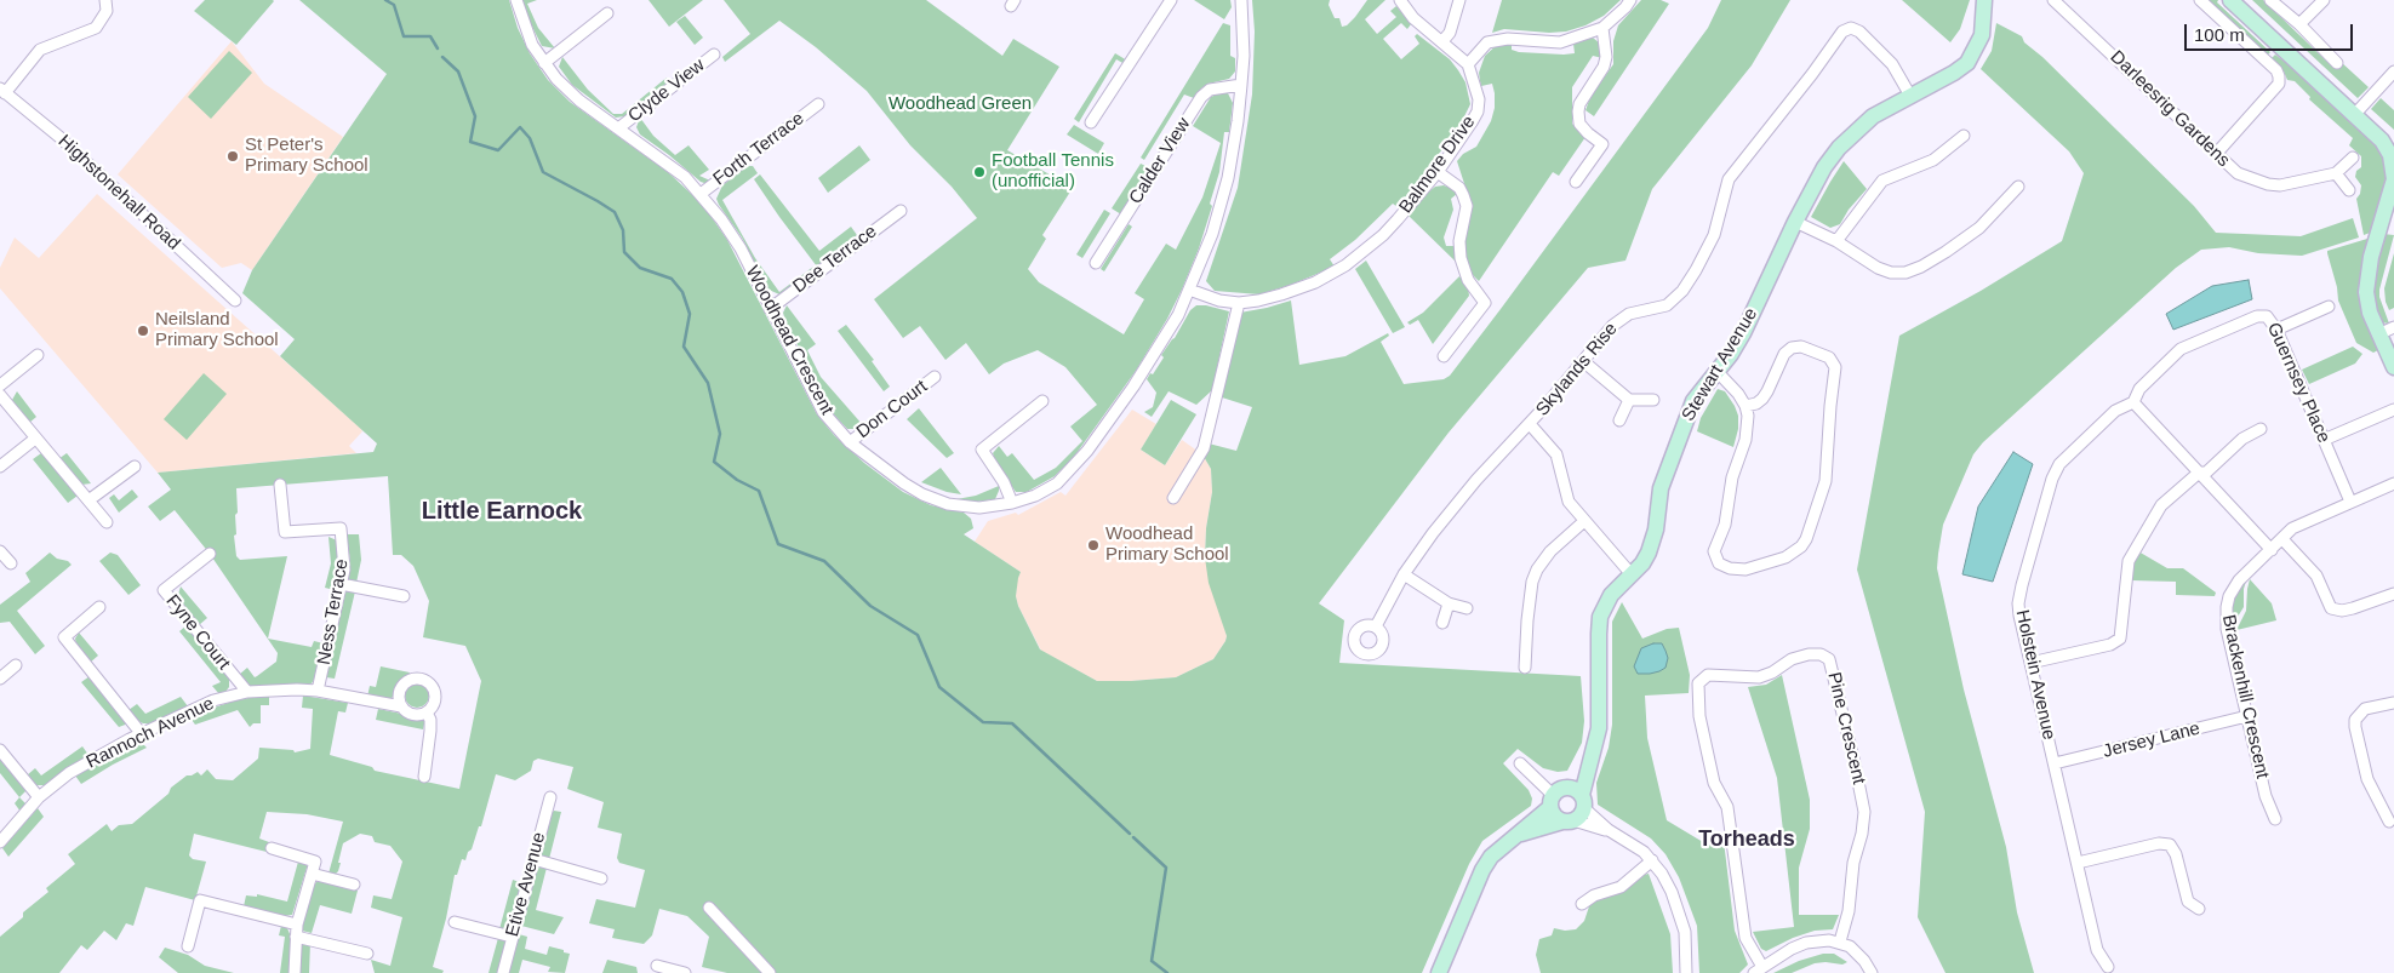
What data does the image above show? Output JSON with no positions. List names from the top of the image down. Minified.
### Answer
{"streets":{"street":["Clyde View","Darleesrig Gardens","Forth Terrace","Calder View","Balmore Drive","Highstonehall Road","Dee Terrace","Woodhead Crescent","Stewart Avenue","Skylands Rise","Guernsey Place","Don Court","Ness Terrace","Fyne Court","Holstein Avenue","Brackenhill Crescent","Pine Crescent","Rannoch Avenue","Jersey Lane","Etive Avenue"]},"crossings":[["Clyde View","Woodhead Crescent"],["Forth Terrace","Woodhead Crescent"],["Calder View","Woodhead Crescent"],["Balmore Drive","Woodhead Crescent"],["Dee Terrace","Woodhead Crescent"],["Woodhead Crescent","Don Court"],["Stewart Avenue","Skylands Rise"],["Guernsey Place","Holstein Avenue"],["Guernsey Place","Brackenhill Crescent"],["Ness Terrace","Rannoch Avenue"],["Fyne Court","Rannoch Avenue"],["Holstein Avenue","Jersey Lane"],["Brackenhill Crescent","Jersey Lane"]],"districts":["Little Earnock","Torheads"],"parks":["Woodhead Green"],"places":["St Peter's Primary School","Football Tennis (unofficial)","Neilsland Primary School","Woodhead Primary School"],"scale_bar":"100 m"}
